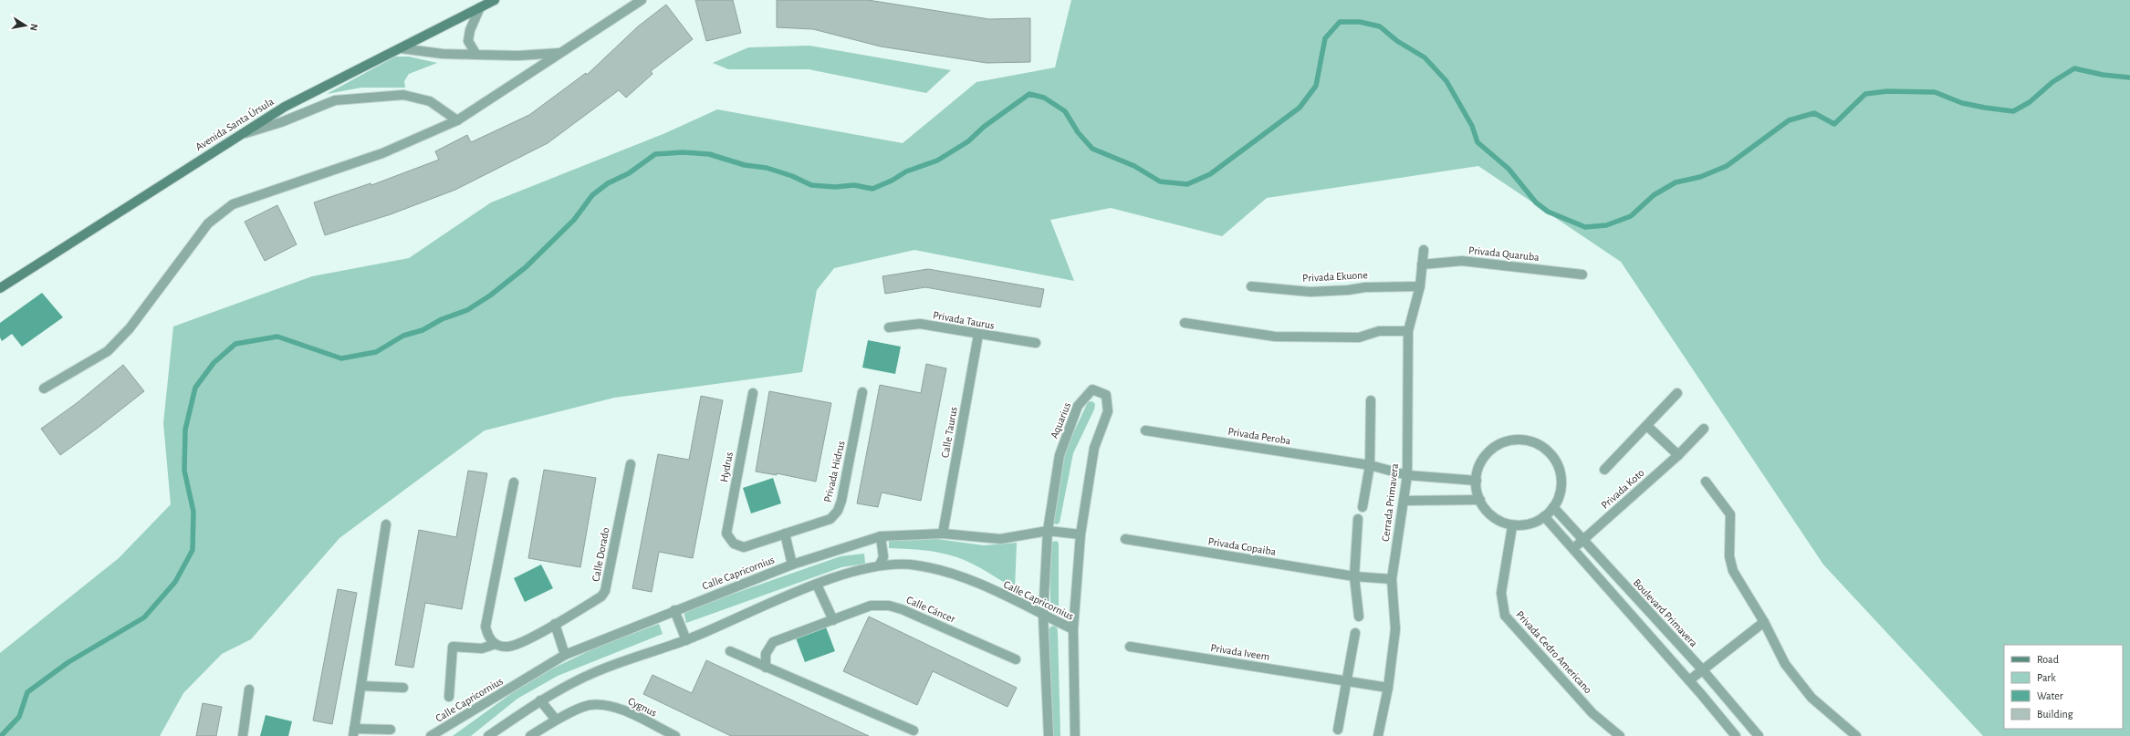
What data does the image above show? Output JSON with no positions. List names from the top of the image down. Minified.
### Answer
{"streets":{"street":["Avenida Santa Úrsula","Privada Quaruba","Privada Ekuone","Privada Taurus","Aquarius","Calle Taurus","Privada Peroba","Hydrus","Privada Hidrus","Privada Koto","Cerrada Primavera","Privada Copaiba","Calle Dorado","Calle Capricornius","Calle Cáncer","Boulevard Primavera","Privada Iveem","Privada Cedro Americano","Cygnus"]},"crossings":[["Privada Quaruba","Cerrada Primavera"],["Privada Ekuone","Cerrada Primavera"],["Privada Taurus","Calle Taurus"],["Aquarius","Calle Capricornius"],["Calle Taurus","Calle Capricornius"],["Privada Peroba","Cerrada Primavera"],["Hydrus","Privada Hidrus"],["Privada Koto","Boulevard Primavera"],["Cerrada Primavera","Privada Copaiba"],["Cerrada Primavera","Privada Iveem"],["Boulevard Primavera","Privada Cedro Americano"]],"legend":["Road","Park","Water","Building"],"north":"right"}
